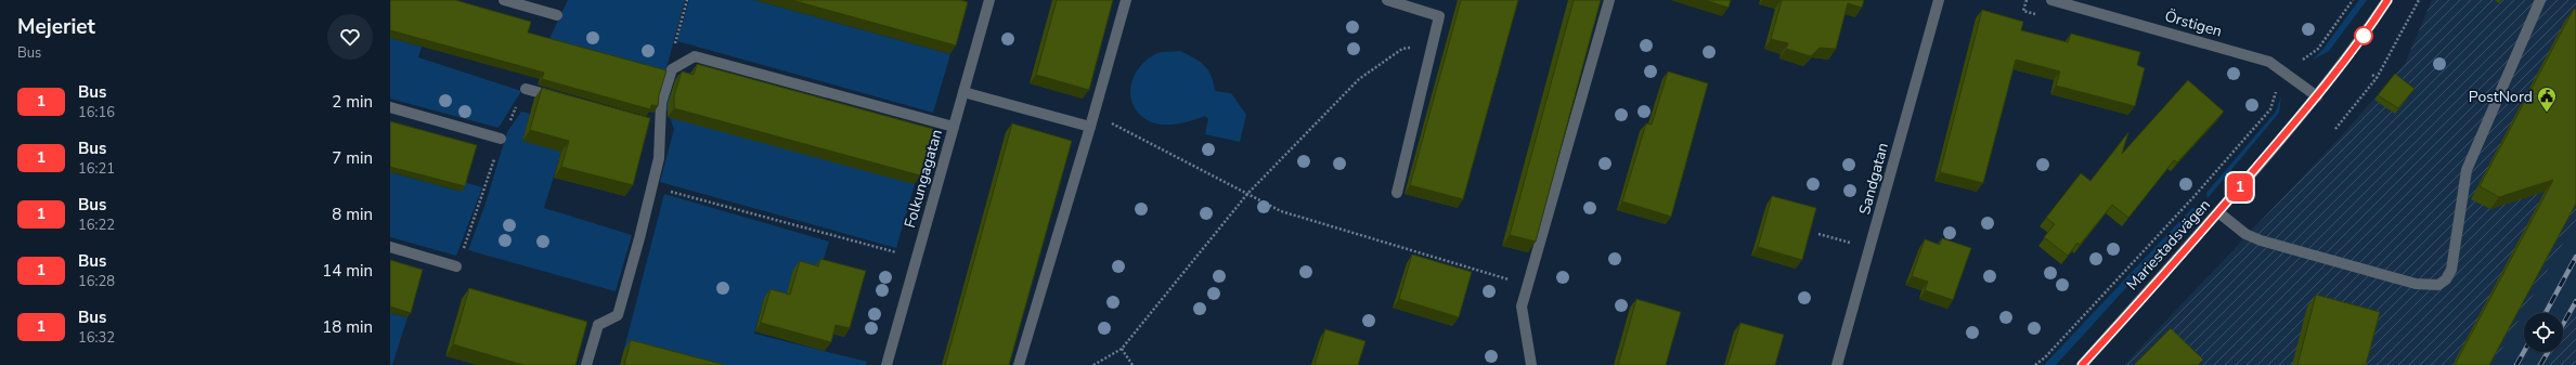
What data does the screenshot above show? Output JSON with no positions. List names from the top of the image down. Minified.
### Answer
{"streets":{"street":["Örstigen","Folkungagatan","Sandgatan","Mariestadsvägen"]},"crossings":[["Örstigen","Mariestadsvägen"]],"places":{"public building":["PostNord"]},"lines":["bus line 1"],"page":{"heading":["Mejeriet","Bus"],"on_map":"1","list":[{"mark":"1","name":"Bus","note":"16:16","value":"2 min"},{"mark":"1","name":"Bus","note":"16:21","value":"7 min"},{"mark":"1","name":"Bus","note":"16:22","value":"8 min"},{"mark":"1","name":"Bus","note":"16:28","value":"14 min"},{"mark":"1","name":"Bus","note":"16:32","value":"18 min"}]}}
